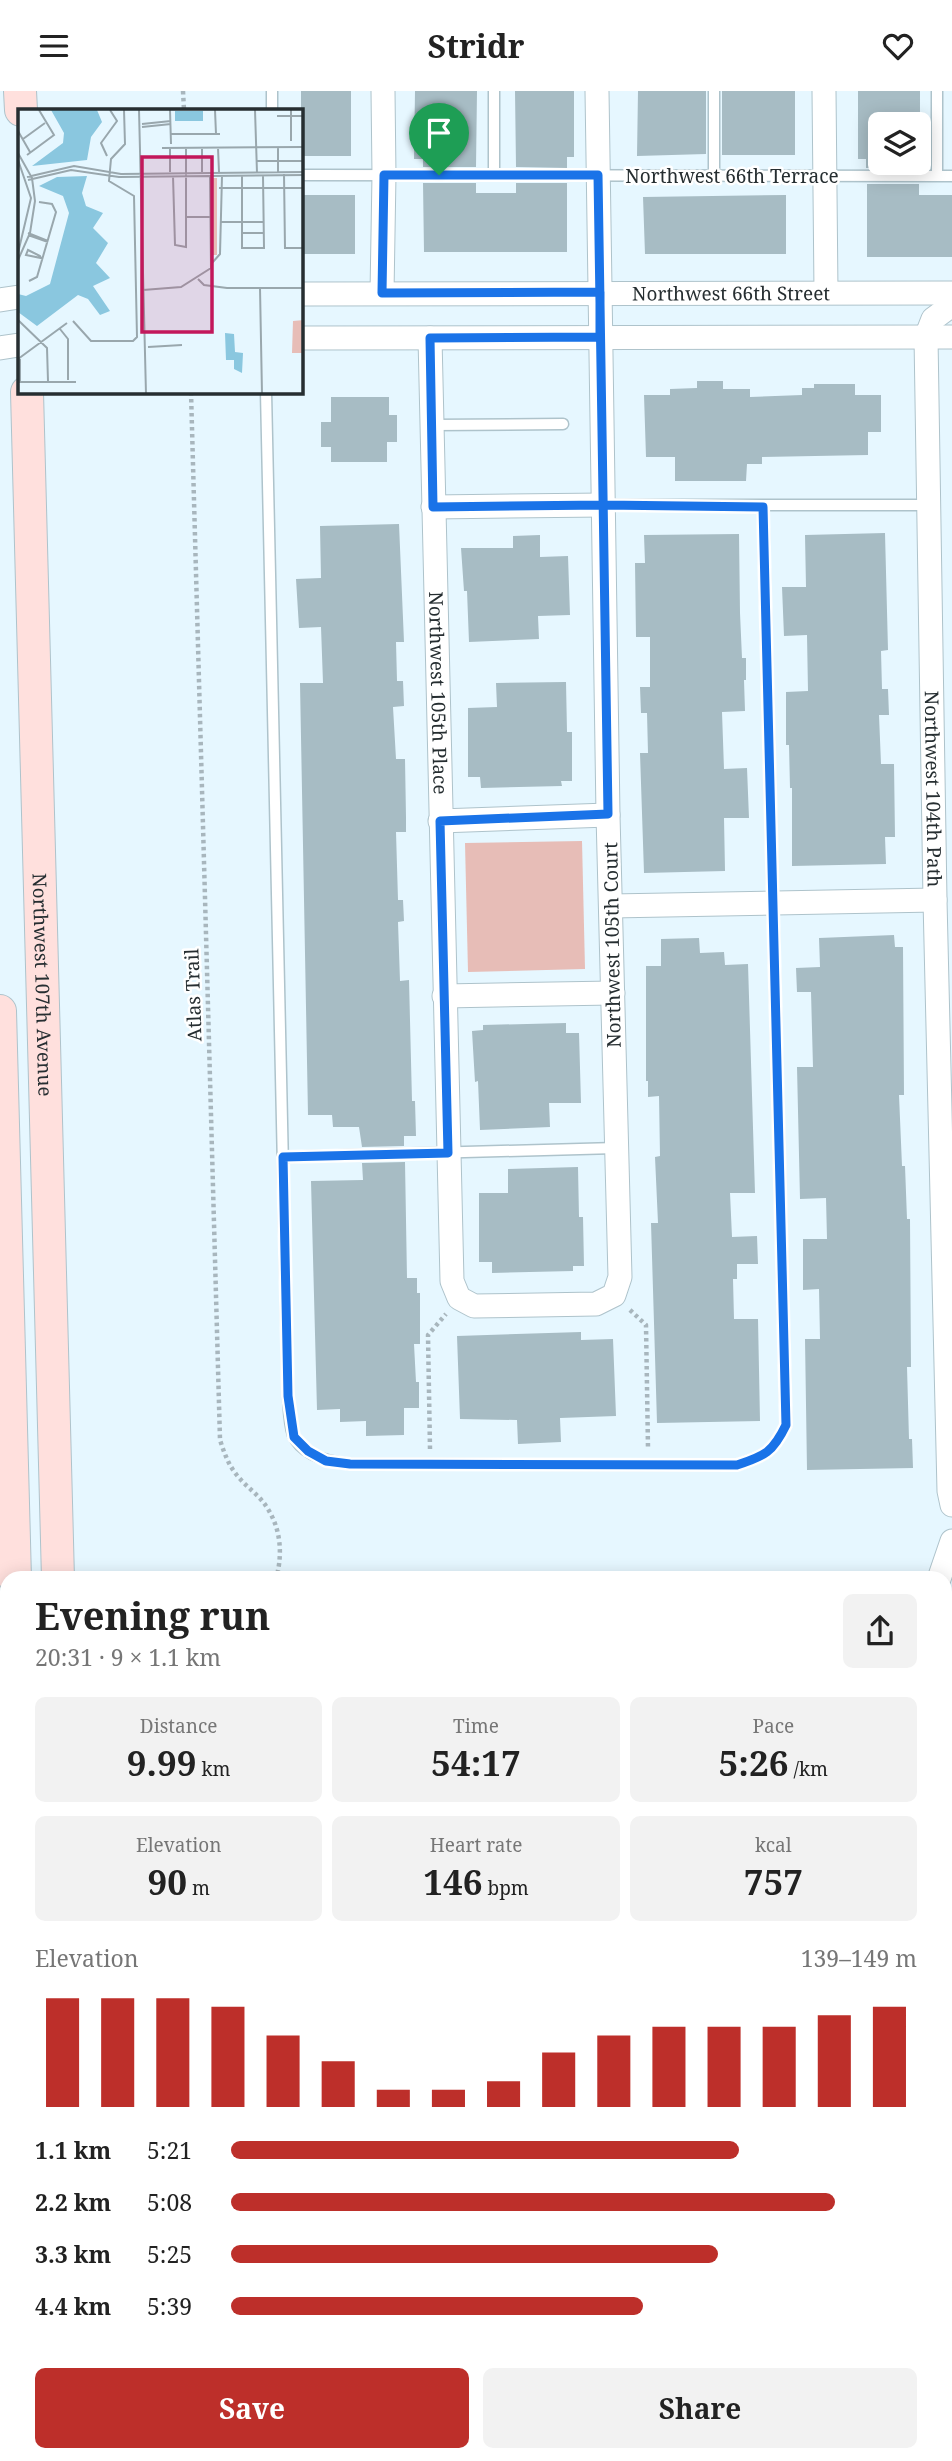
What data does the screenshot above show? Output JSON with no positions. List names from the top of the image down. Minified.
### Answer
{"streets":{"main road":["Northwest 107th Avenue"],"street":["Northwest 66th Street","Northwest 105th Place","Northwest 104th Path","Northwest 105th Court"],"lane":["Northwest 66th Terrace"],"path":["Atlas Trail"]},"crossings":[["Northwest 66th Terrace","Northwest 105th Court"],["Northwest 66th Street","Northwest 105th Court"]],"page":{"header":"Stridr","heading":["Evening run","20:31 · 9 × 1.1 km"],"stats":[["Distance","9.99 km"],["Time","54:17"],["Pace","5:26 /km"],["Elevation","90 m"],["Heart rate","146 bpm"],["kcal","757"]],"chart":["Elevation","139–149 m"],"list":[{"name":"1.1 km","note":"5:21"},{"name":"2.2 km","note":"5:08"},{"name":"3.3 km","note":"5:25"},{"name":"4.4 km","note":"5:39"}],"buttons":["Save","Share"]}}
